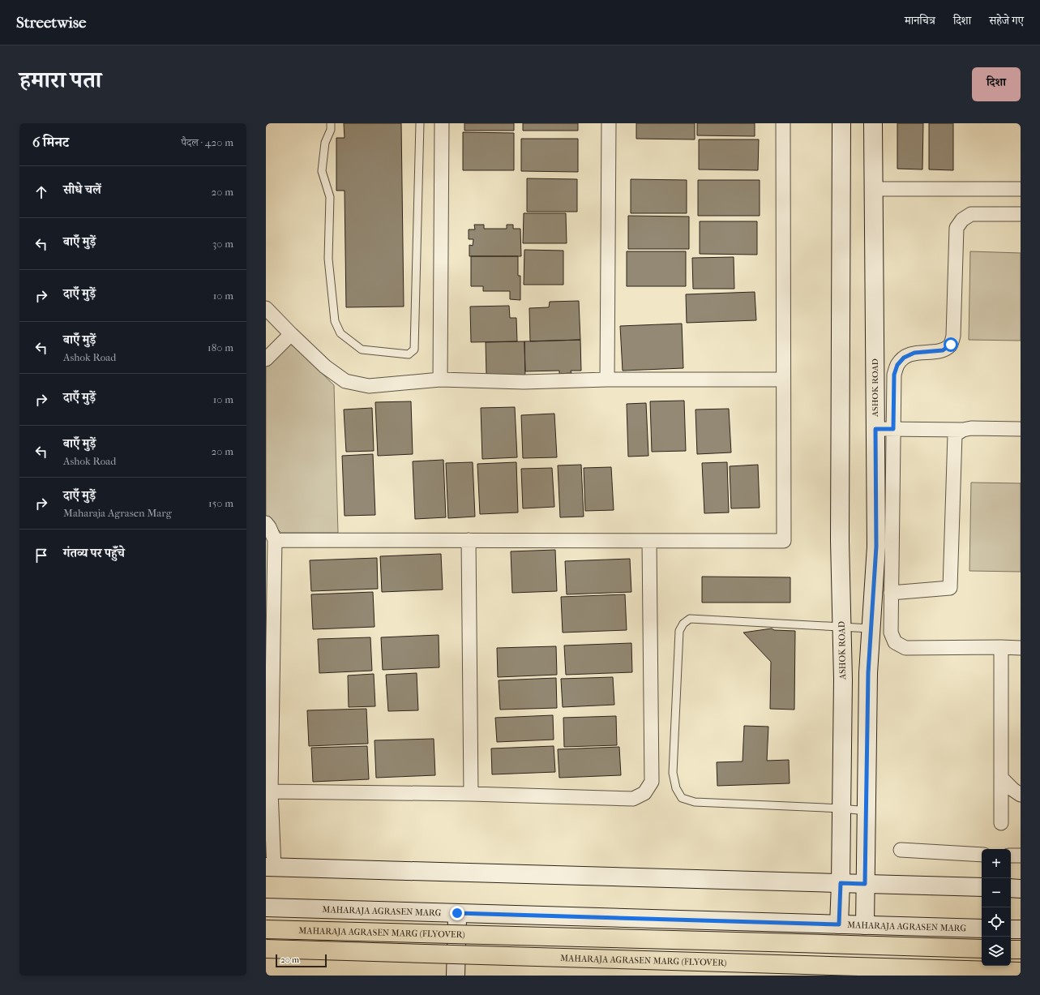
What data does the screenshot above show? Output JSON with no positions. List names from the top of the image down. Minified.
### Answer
{"streets":{"main road":["MAHARAJA AGRASEN MARG (FLYOVER)"],"street":["ASHOK ROAD","MAHARAJA AGRASEN MARG"]},"crossings":[["ASHOK ROAD","MAHARAJA AGRASEN MARG"]],"scale_bar":"20 m","page":{"header":"Streetwise","nav":["मानचित्र","दिशा","सहेजे गए"],"title":"हमारा पता","buttons":"दिशा","heading":["6 मिनट","पैदल · 420 m"],"list":[["सीधे चलें","20 m"],["बाएँ मुड़ें","30 m"],["दाएँ मुड़ें","10 m"],["बाएँ मुड़ें","Ashok Road","180 m"],["दाएँ मुड़ें","10 m"],["बाएँ मुड़ें","Ashok Road","20 m"],["दाएँ मुड़ें","Maharaja Agrasen Marg","150 m"],"गंतव्य पर पहुँचे"],"map_buttons":["+","−"],"scale":"20 m"}}
